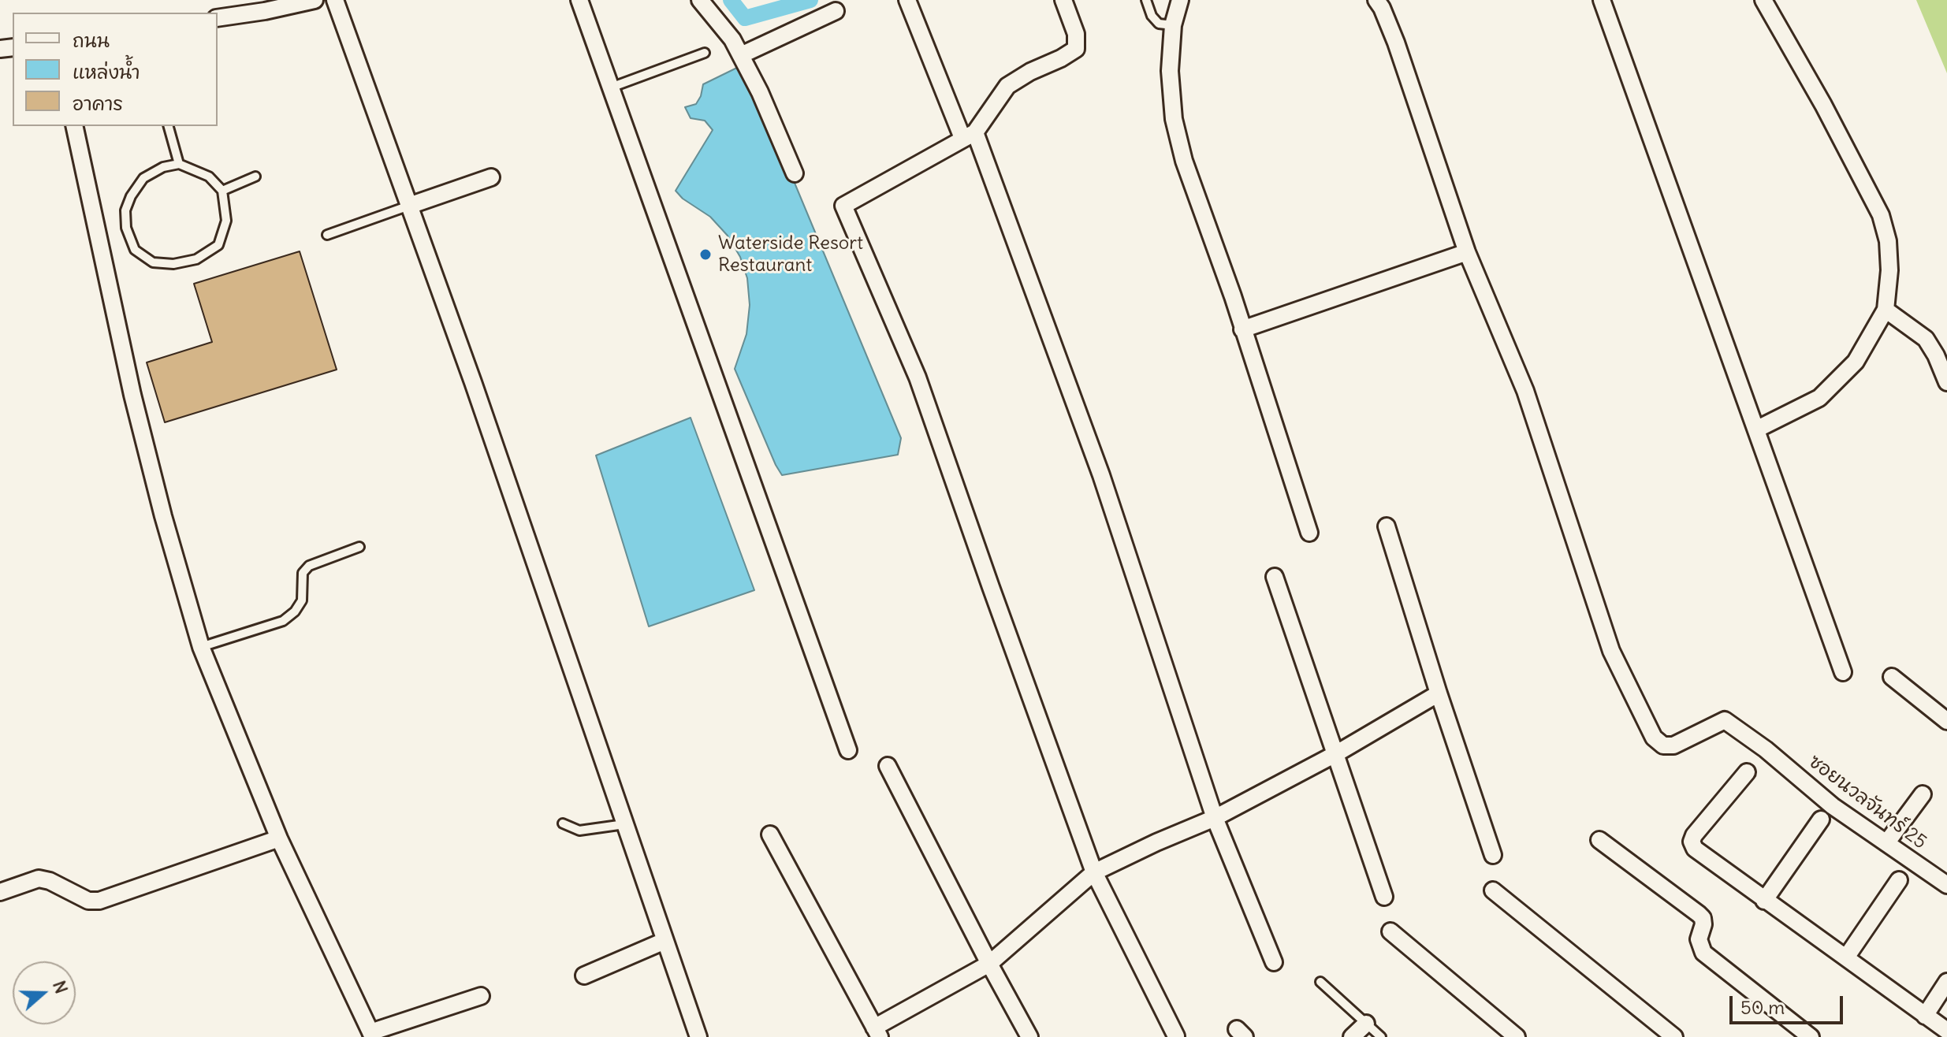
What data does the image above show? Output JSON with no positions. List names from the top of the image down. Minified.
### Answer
{"streets":{"street":["ซอยนวลจันทร์ 25"]},"places":["Waterside Resort Restaurant"],"legend":["ถนน","แหล่งน้ำ","อาคาร"],"scale_bar":"50 m","north":"right"}
